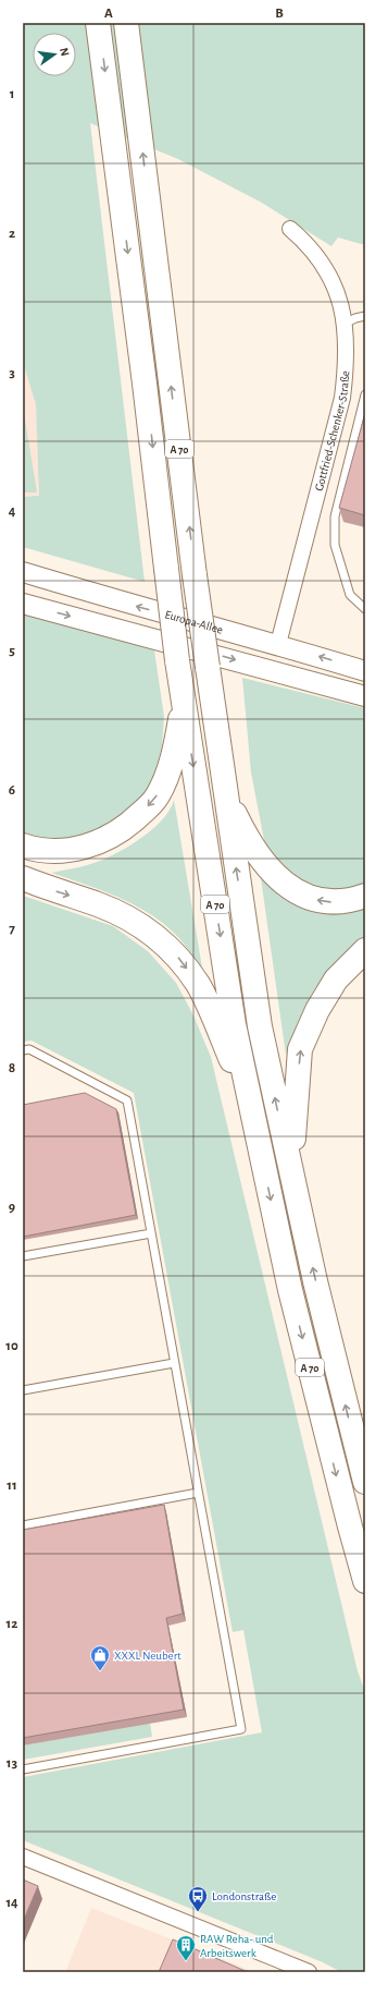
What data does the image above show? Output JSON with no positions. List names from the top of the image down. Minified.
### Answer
{"streets":{"highway":["A 70"],"street":["Gottfried-Schenker-Straße","Europa-Allee"]},"crossings":[["Gottfried-Schenker-Straße","Europa-Allee"]],"places":{"shop":["XXXL Neubert"],"bus stop":["Londonstraße"],"building":["RAW Reha- und Arbeitswerk"]},"north":"right","grid":{"columns":["A","B"],"rows":["1","2","3","4","5","6","7","8","9","10","11","12","13","14"]}}
